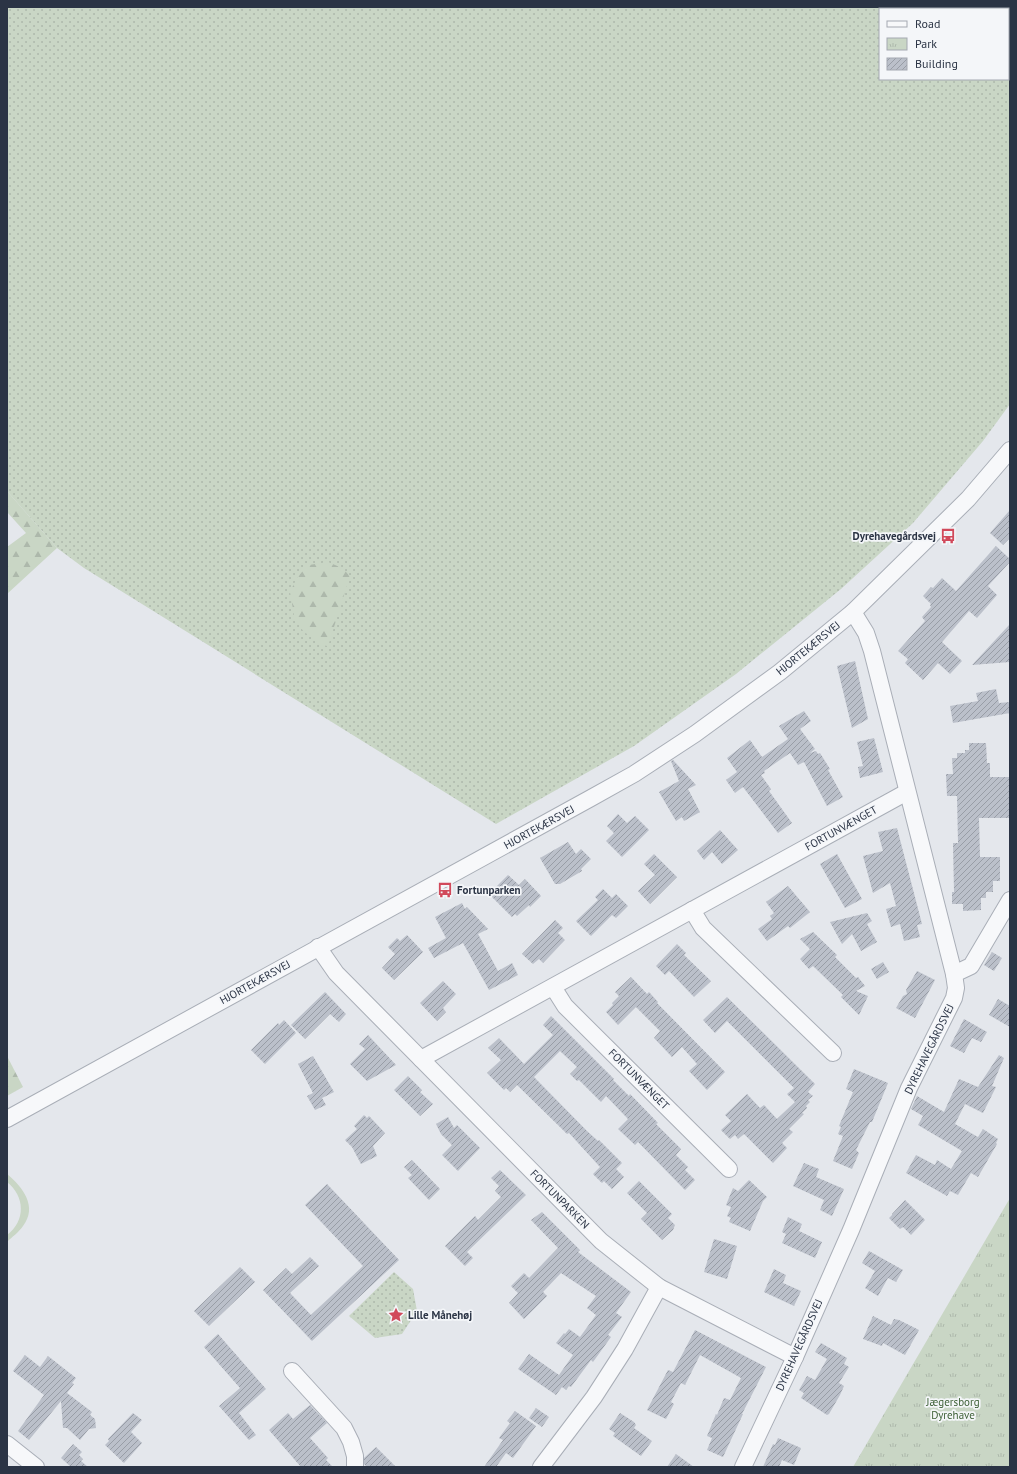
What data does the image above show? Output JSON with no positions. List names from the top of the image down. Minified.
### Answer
{"streets":{"street":["HJORTEKÆRSVEJ","FORTUNVÆNGET","DYREHAVEGÅRDSVEJ","FORTUNPARKEN"]},"crossings":[["HJORTEKÆRSVEJ","DYREHAVEGÅRDSVEJ"],["HJORTEKÆRSVEJ","FORTUNPARKEN"],["FORTUNVÆNGET","DYREHAVEGÅRDSVEJ"],["FORTUNVÆNGET","FORTUNPARKEN"],["DYREHAVEGÅRDSVEJ","FORTUNPARKEN"]],"parks":["Jægersborg Dyrehave"],"places":{"bus stop":["Dyrehavegårdsvej","Fortunparken"],"place":["Lille Månehøj"]},"legend":["Road","Park","Building"]}
